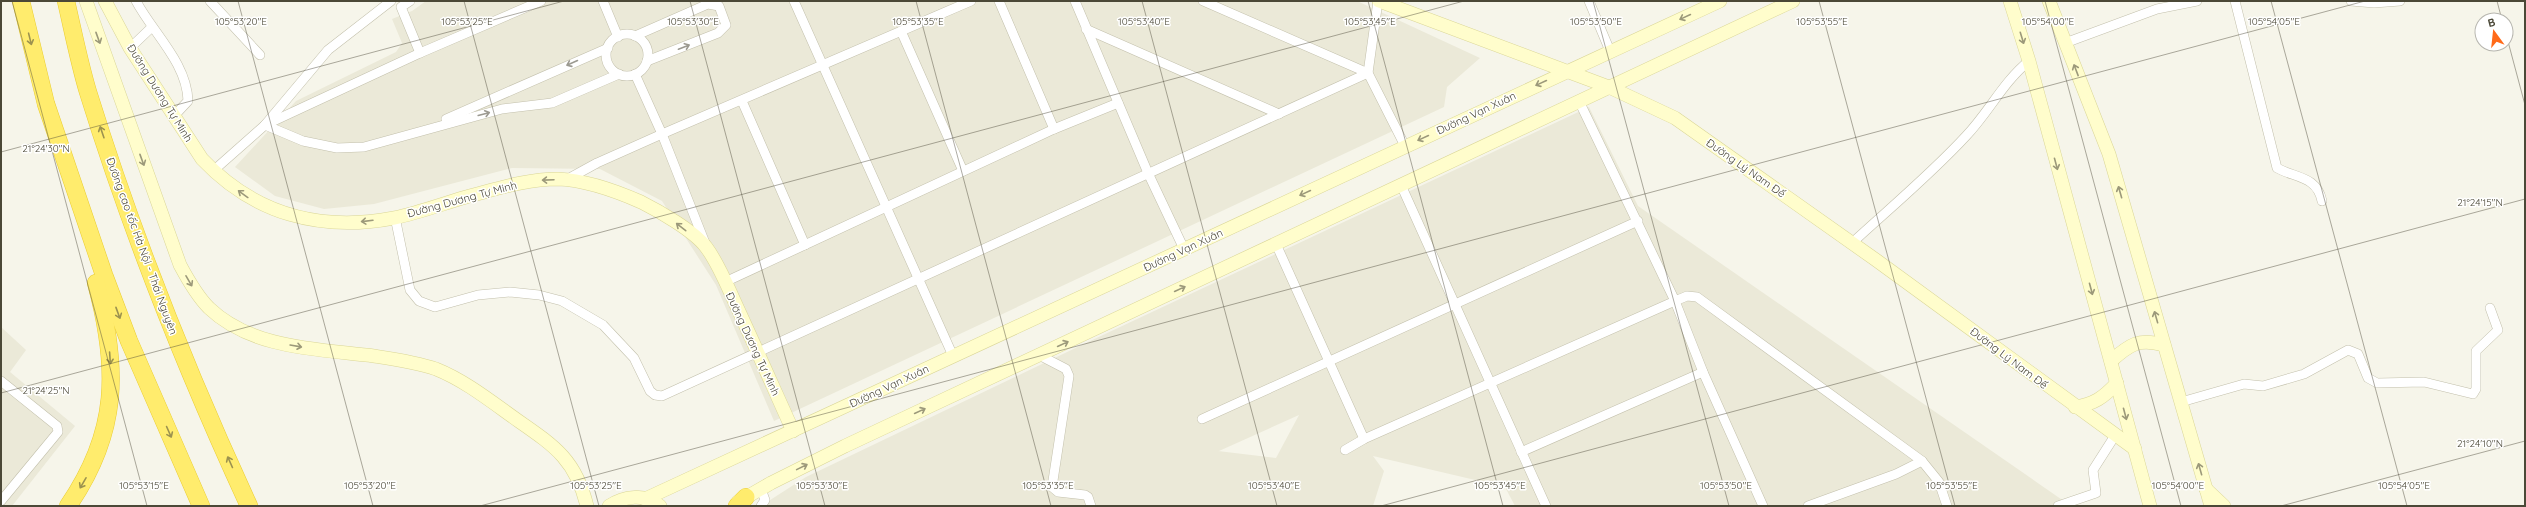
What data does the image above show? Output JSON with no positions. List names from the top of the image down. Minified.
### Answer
{"streets":{"highway":["Đường cao tốc Hà Nội - Thái Nguyên"],"street":["Đường Dương Tự Minh","Đường Vạn Xuân","Đường Lý Nam Đế"]},"crossings":[["Đường Dương Tự Minh","Đường Vạn Xuân"],["Đường Vạn Xuân","Đường Lý Nam Đế"]],"north":"top","coordinates":["105°53'20\"E","105°53'25\"E","105°53'30\"E","105°53'40\"E","105°53'45\"E","105°53'50\"E","105°53'55\"E","105°54'05\"E","105°53'35\"E","105°54'00\"E","21°24'30\"N","21°24'15\"N","21°24'25\"N","21°24'10\"N","105°53'15\"E"]}
